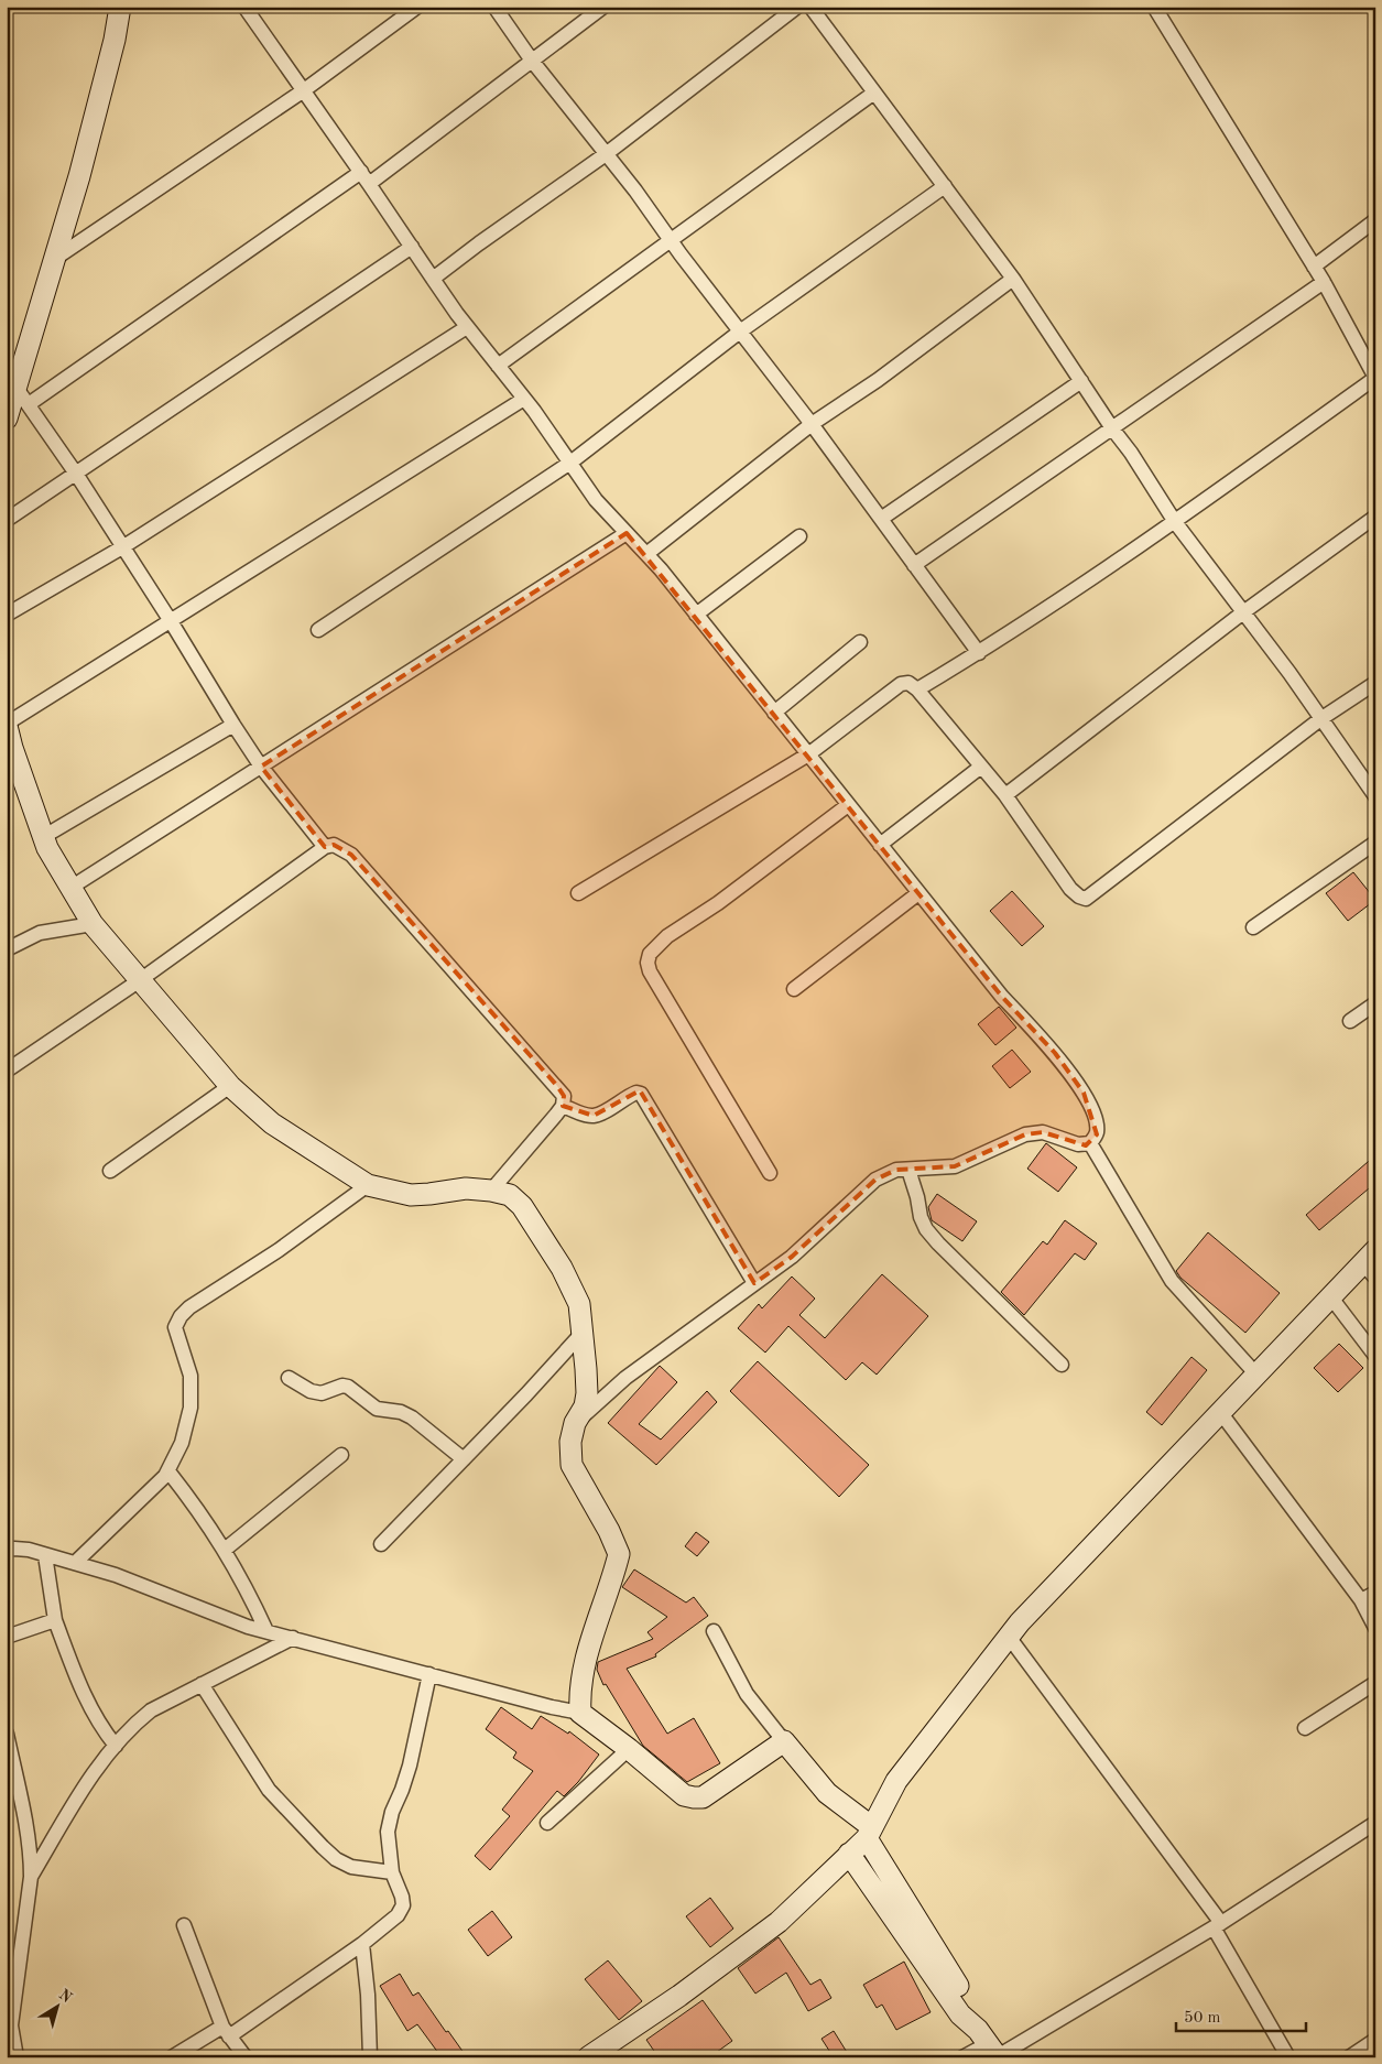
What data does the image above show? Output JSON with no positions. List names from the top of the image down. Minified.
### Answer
{"scale_bar":"50 m","north":"top right"}
